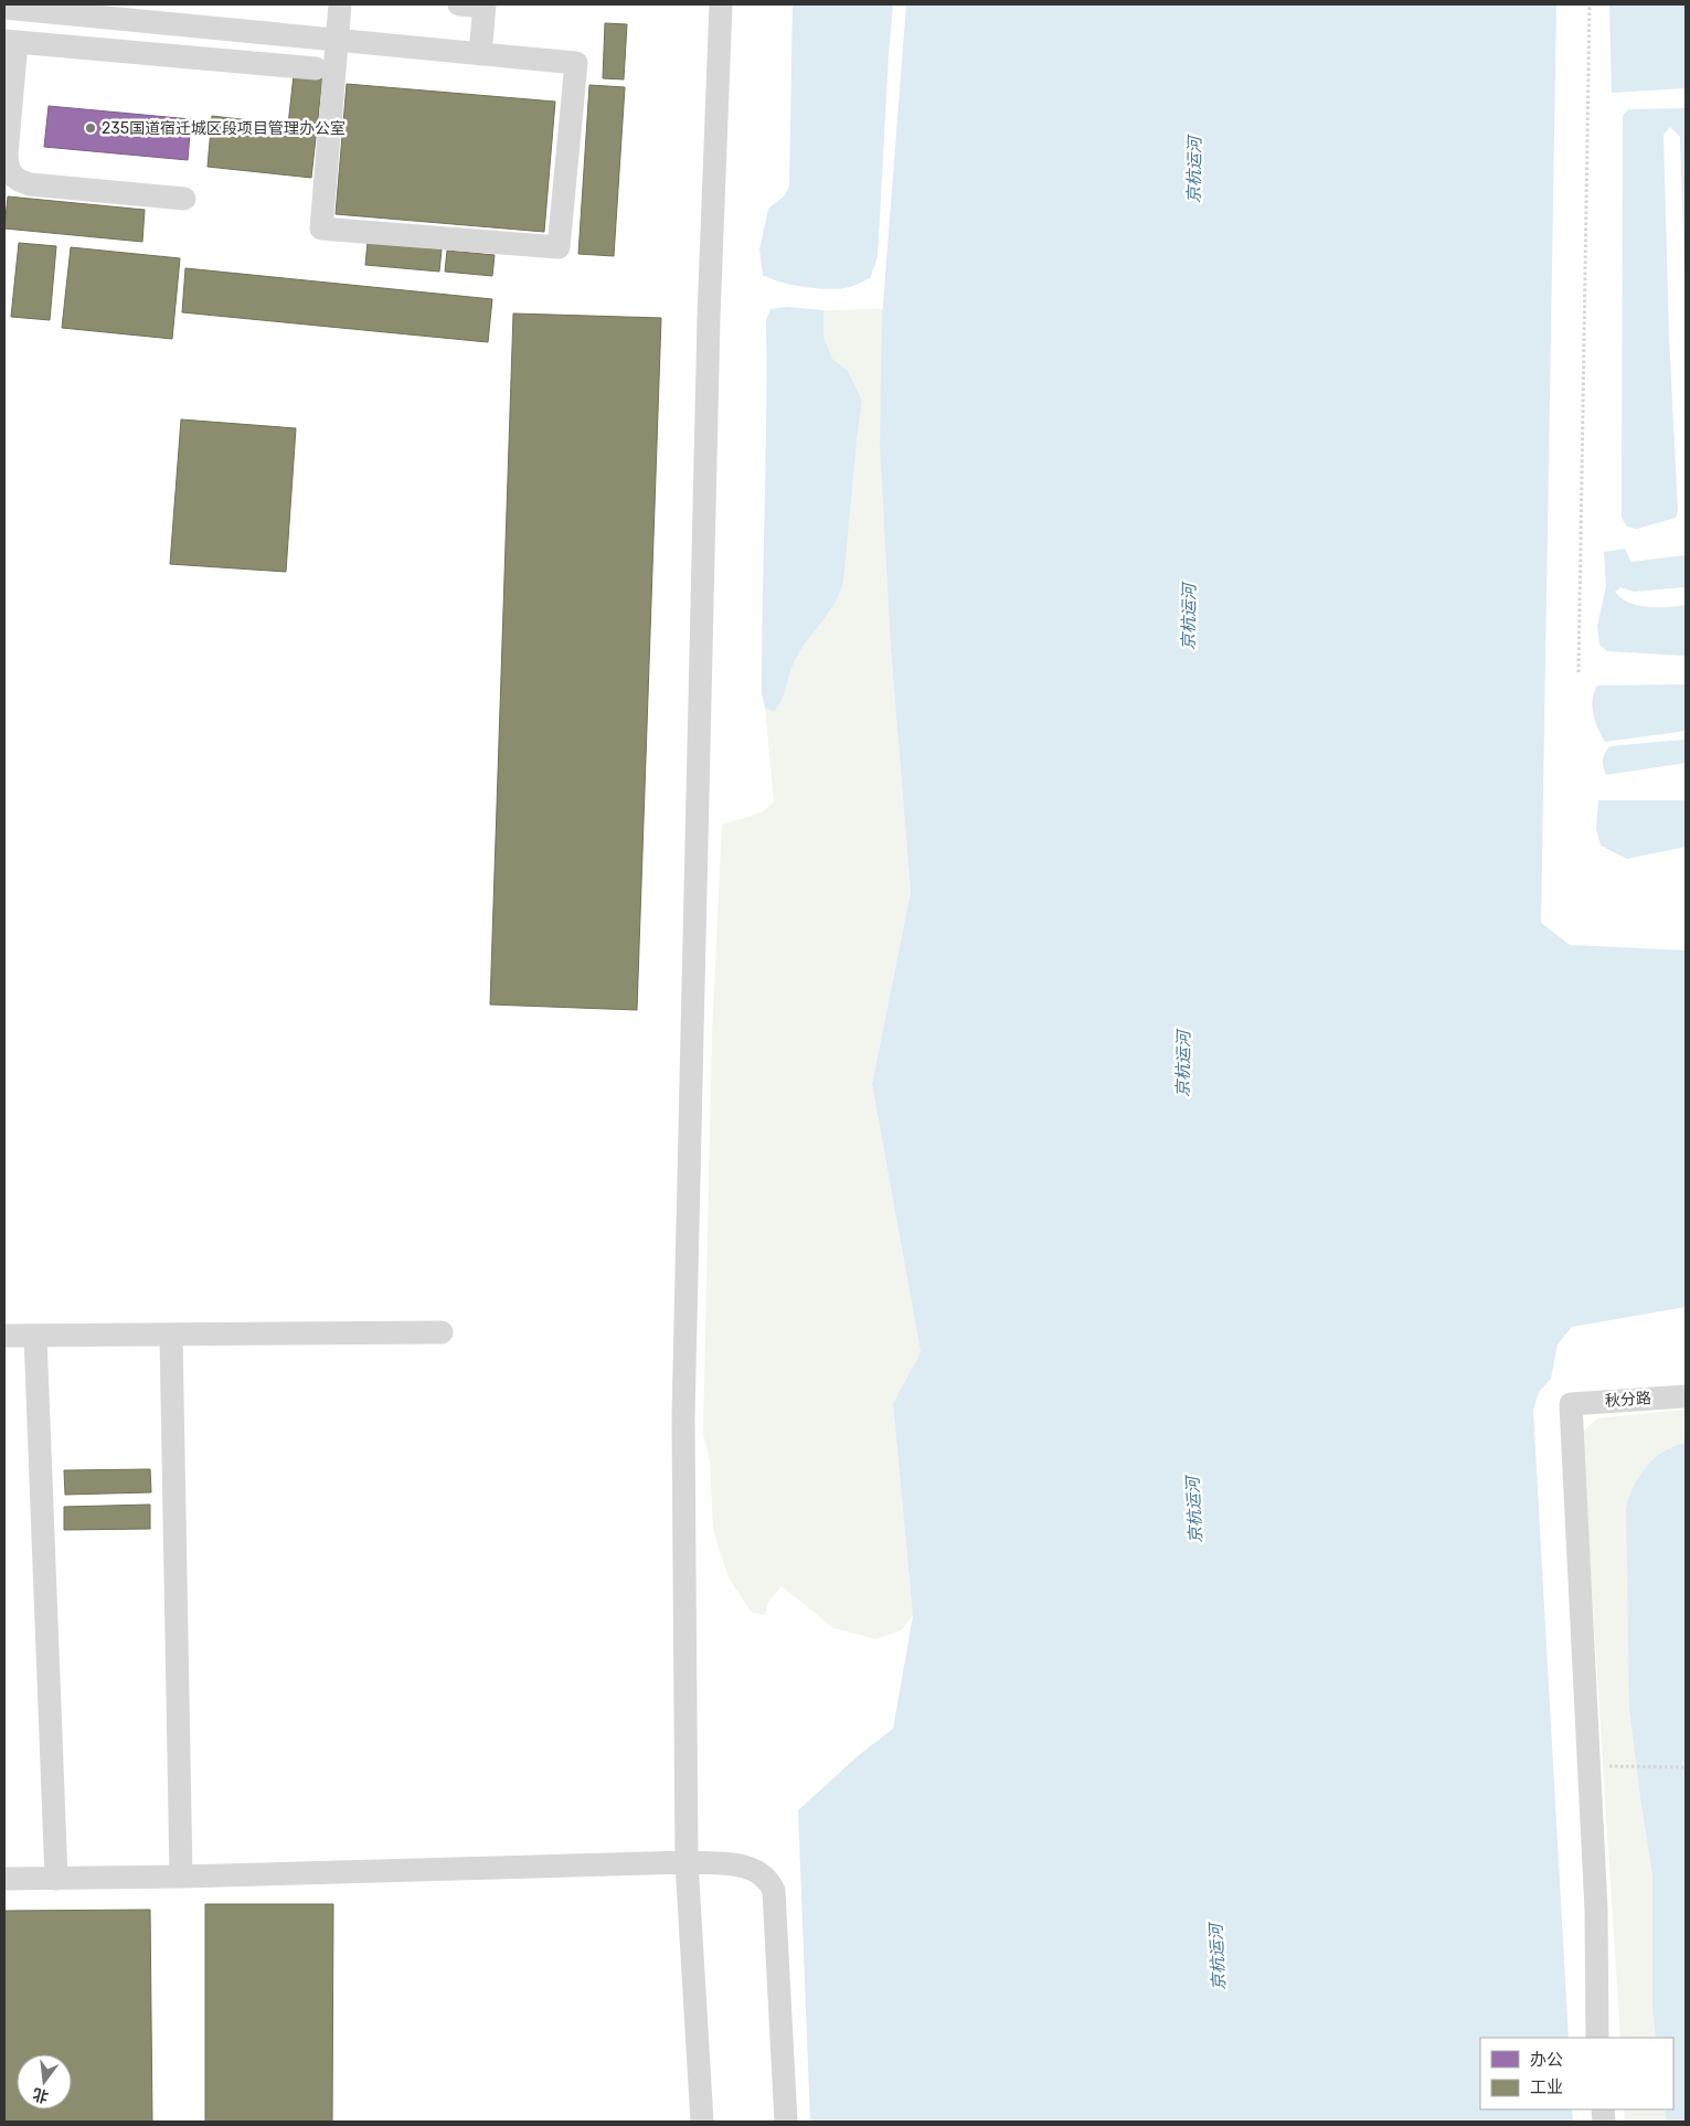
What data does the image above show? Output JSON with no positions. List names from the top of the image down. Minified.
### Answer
{"streets":{"street":["秋分路"]},"water":["京杭运河"],"places":["235国道宿迁城区段项目管理办公室"],"legend":["办公","工业"],"north":"bottom"}
